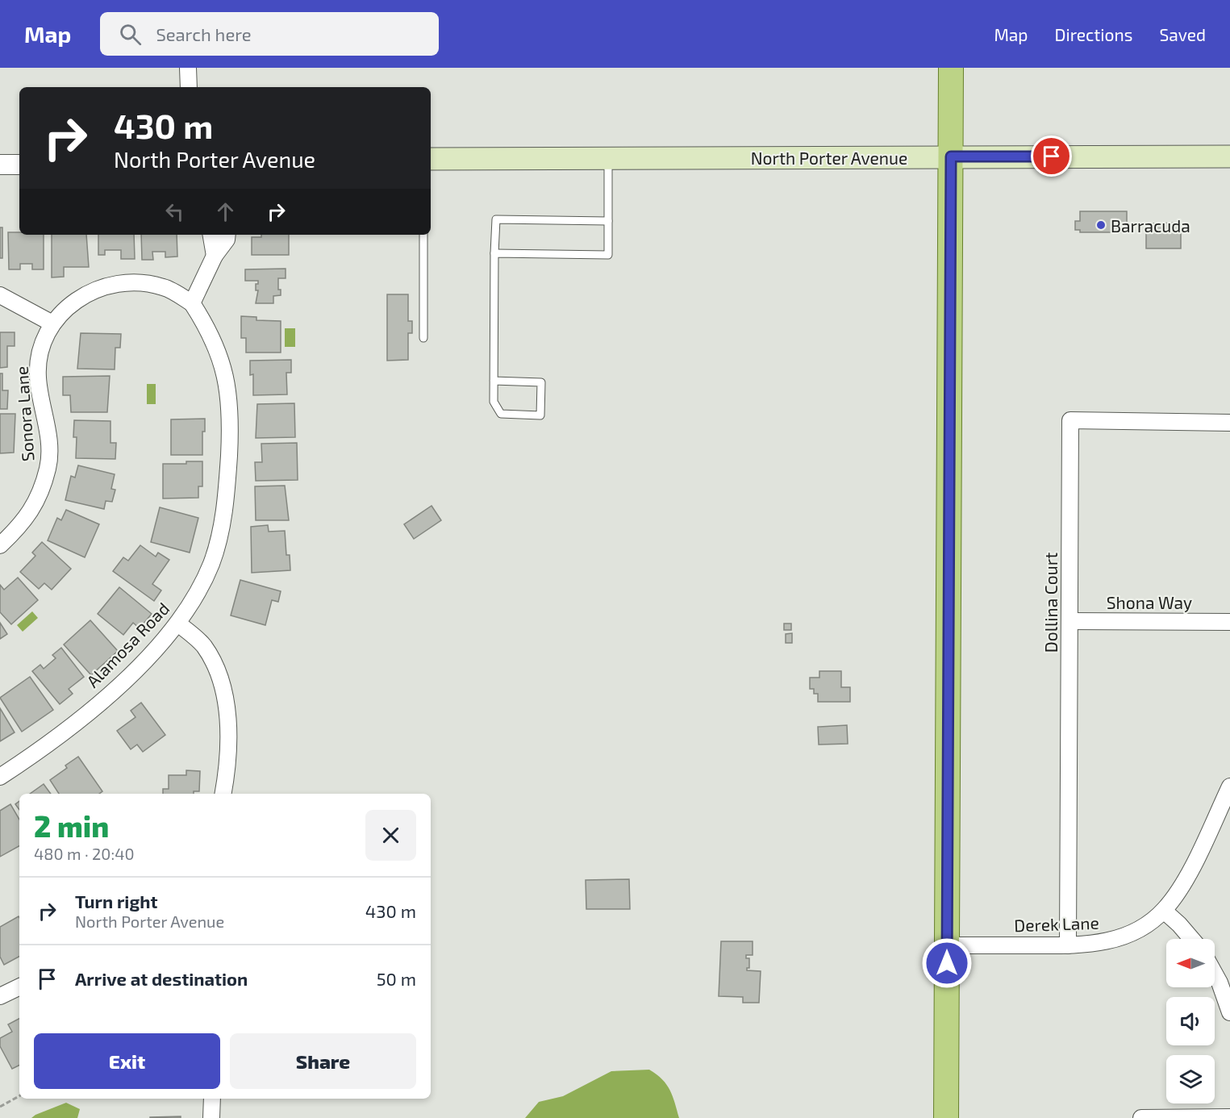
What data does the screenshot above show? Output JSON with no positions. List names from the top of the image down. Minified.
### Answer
{"streets":{"main road":["North Porter Avenue"],"street":["Sonora Lane","Shona Way","Dollina Court","Alamosa Road","Derek Lane"]},"crossings":[["Shona Way","Dollina Court"],["Dollina Court","Derek Lane"]],"places":["Barracuda"],"north":"left","page":{"header":"Map","search":"Search here","nav":["Map","Directions","Saved"],"turn":["430 m","North Porter Avenue"],"heading":["2 min","480 m · 20:40"],"list":[{"name":"Turn right","note":"North Porter Avenue","value":"430 m"},{"name":"Arrive at destination","value":"50 m"}],"buttons":["Exit","Share"]}}
